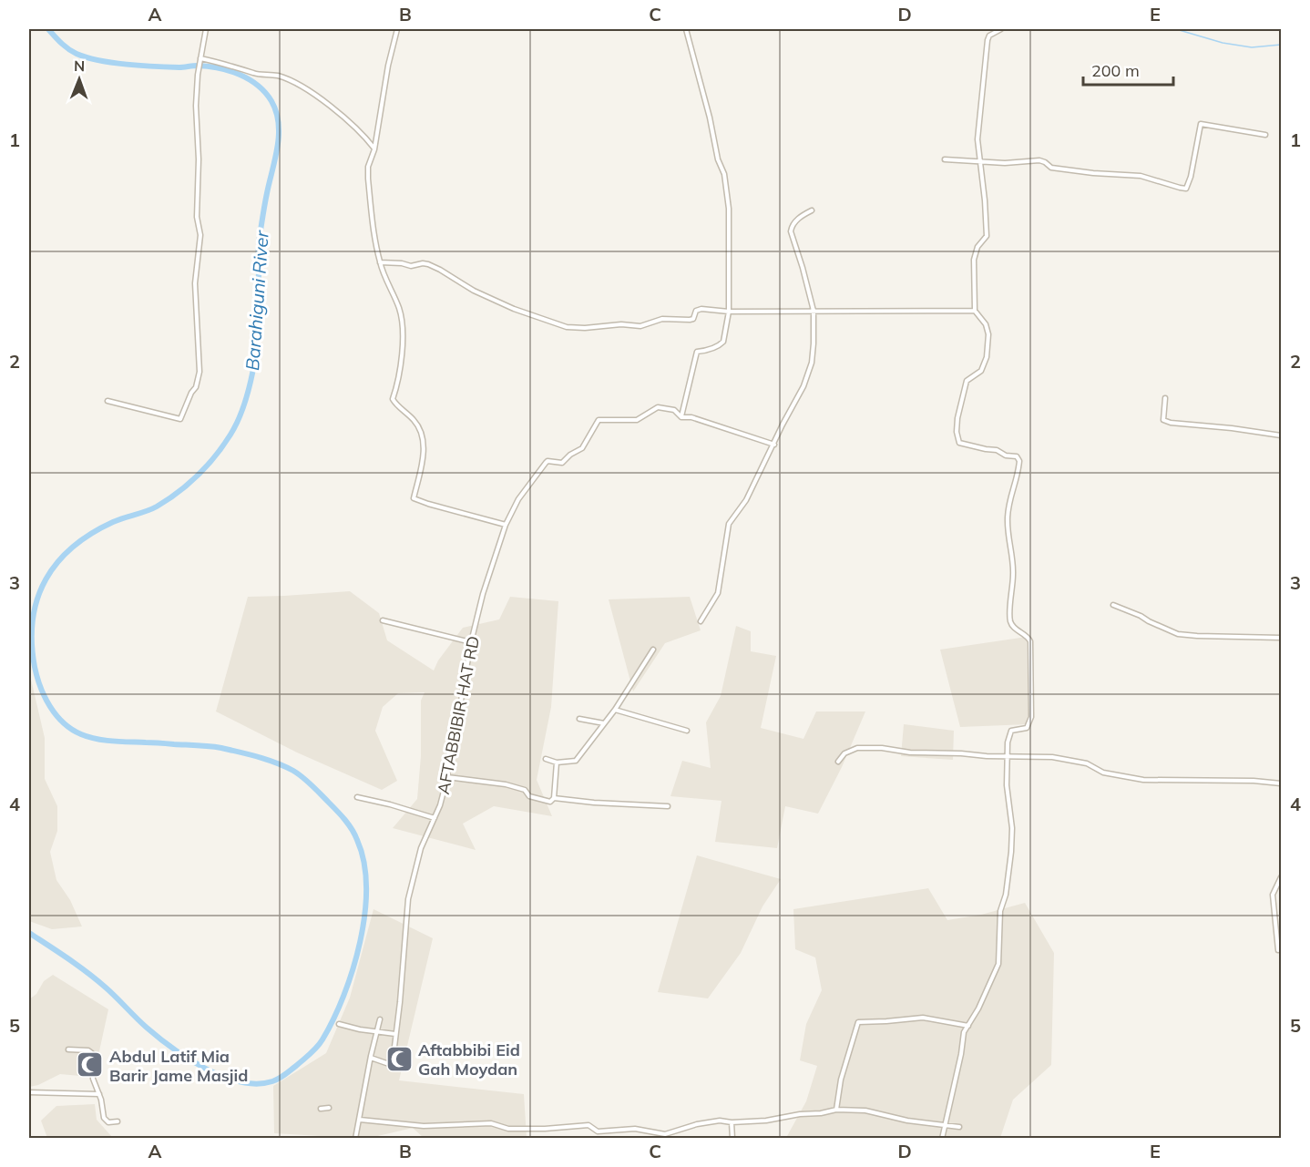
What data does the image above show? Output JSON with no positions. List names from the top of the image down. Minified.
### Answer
{"streets":{"street":["AFTABBIBIR HAT RD"]},"water":["Barahiguni River"],"places":{"mosque":["Aftabbibi Eid Gah Moydan","Abdul Latif Mia Barir Jame Masjid"]},"scale_bar":"200 m","north":"top","grid":{"columns":["A","B","C","D","E"],"rows":["1","2","3","4","5"]}}
